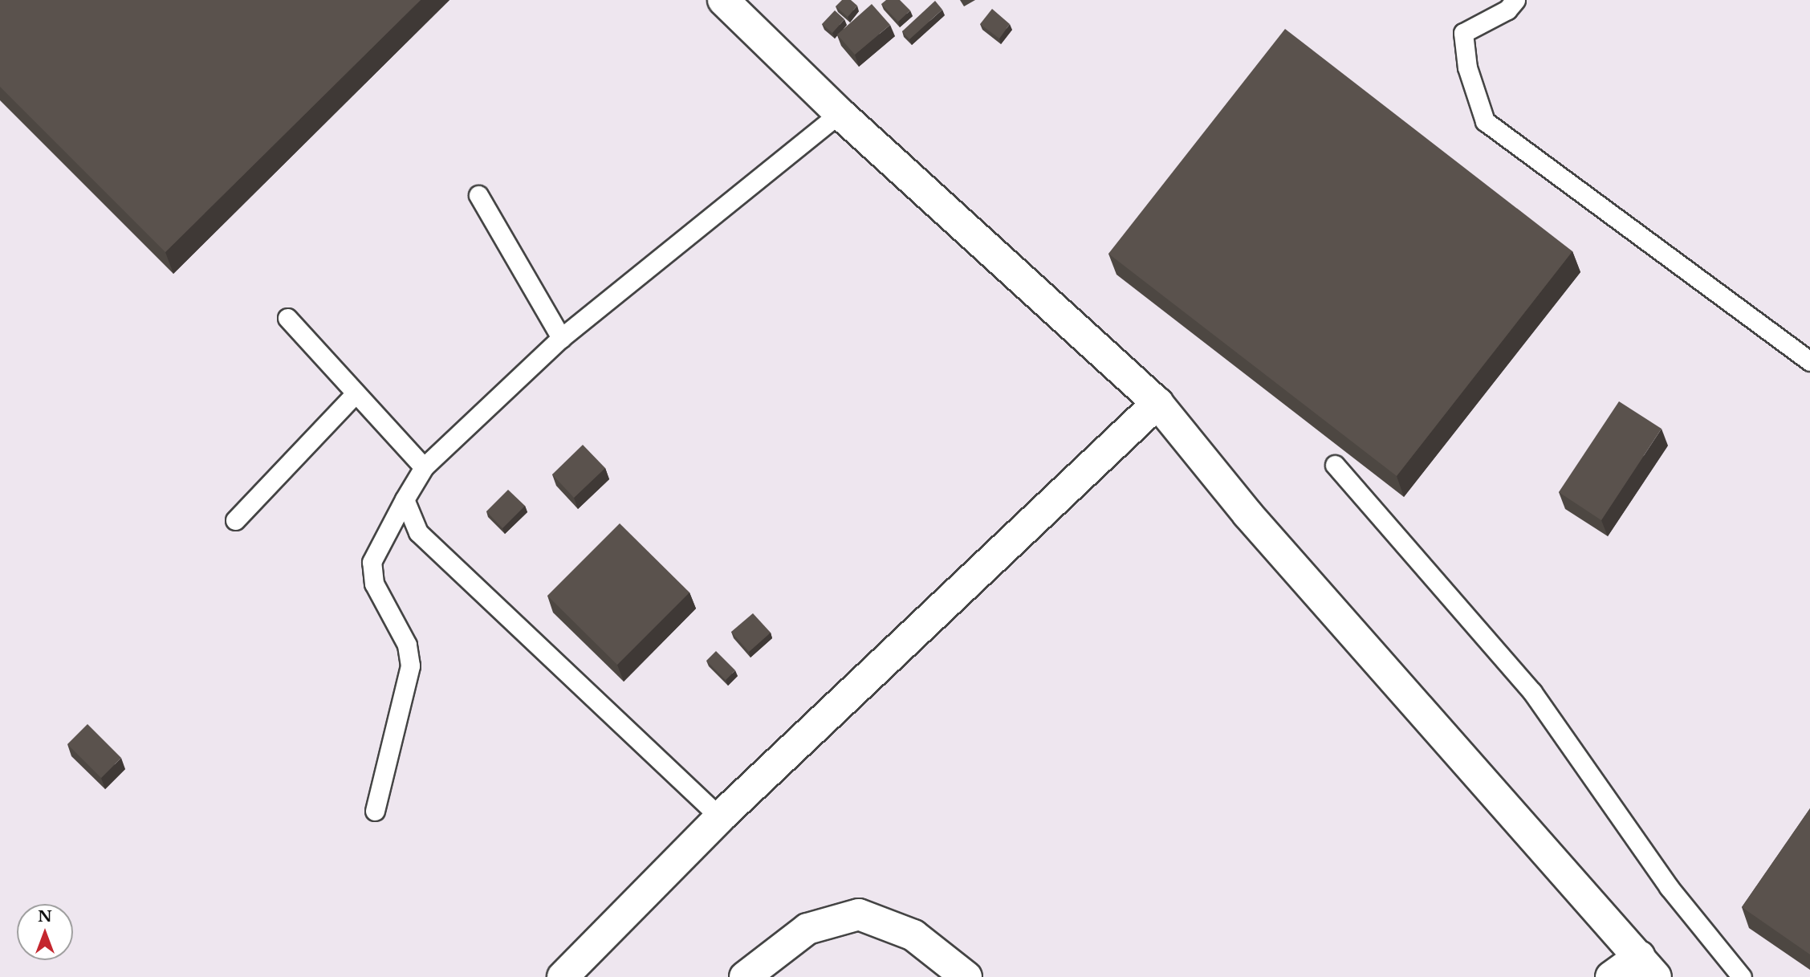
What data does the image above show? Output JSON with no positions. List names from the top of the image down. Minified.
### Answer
{"north":"top"}
